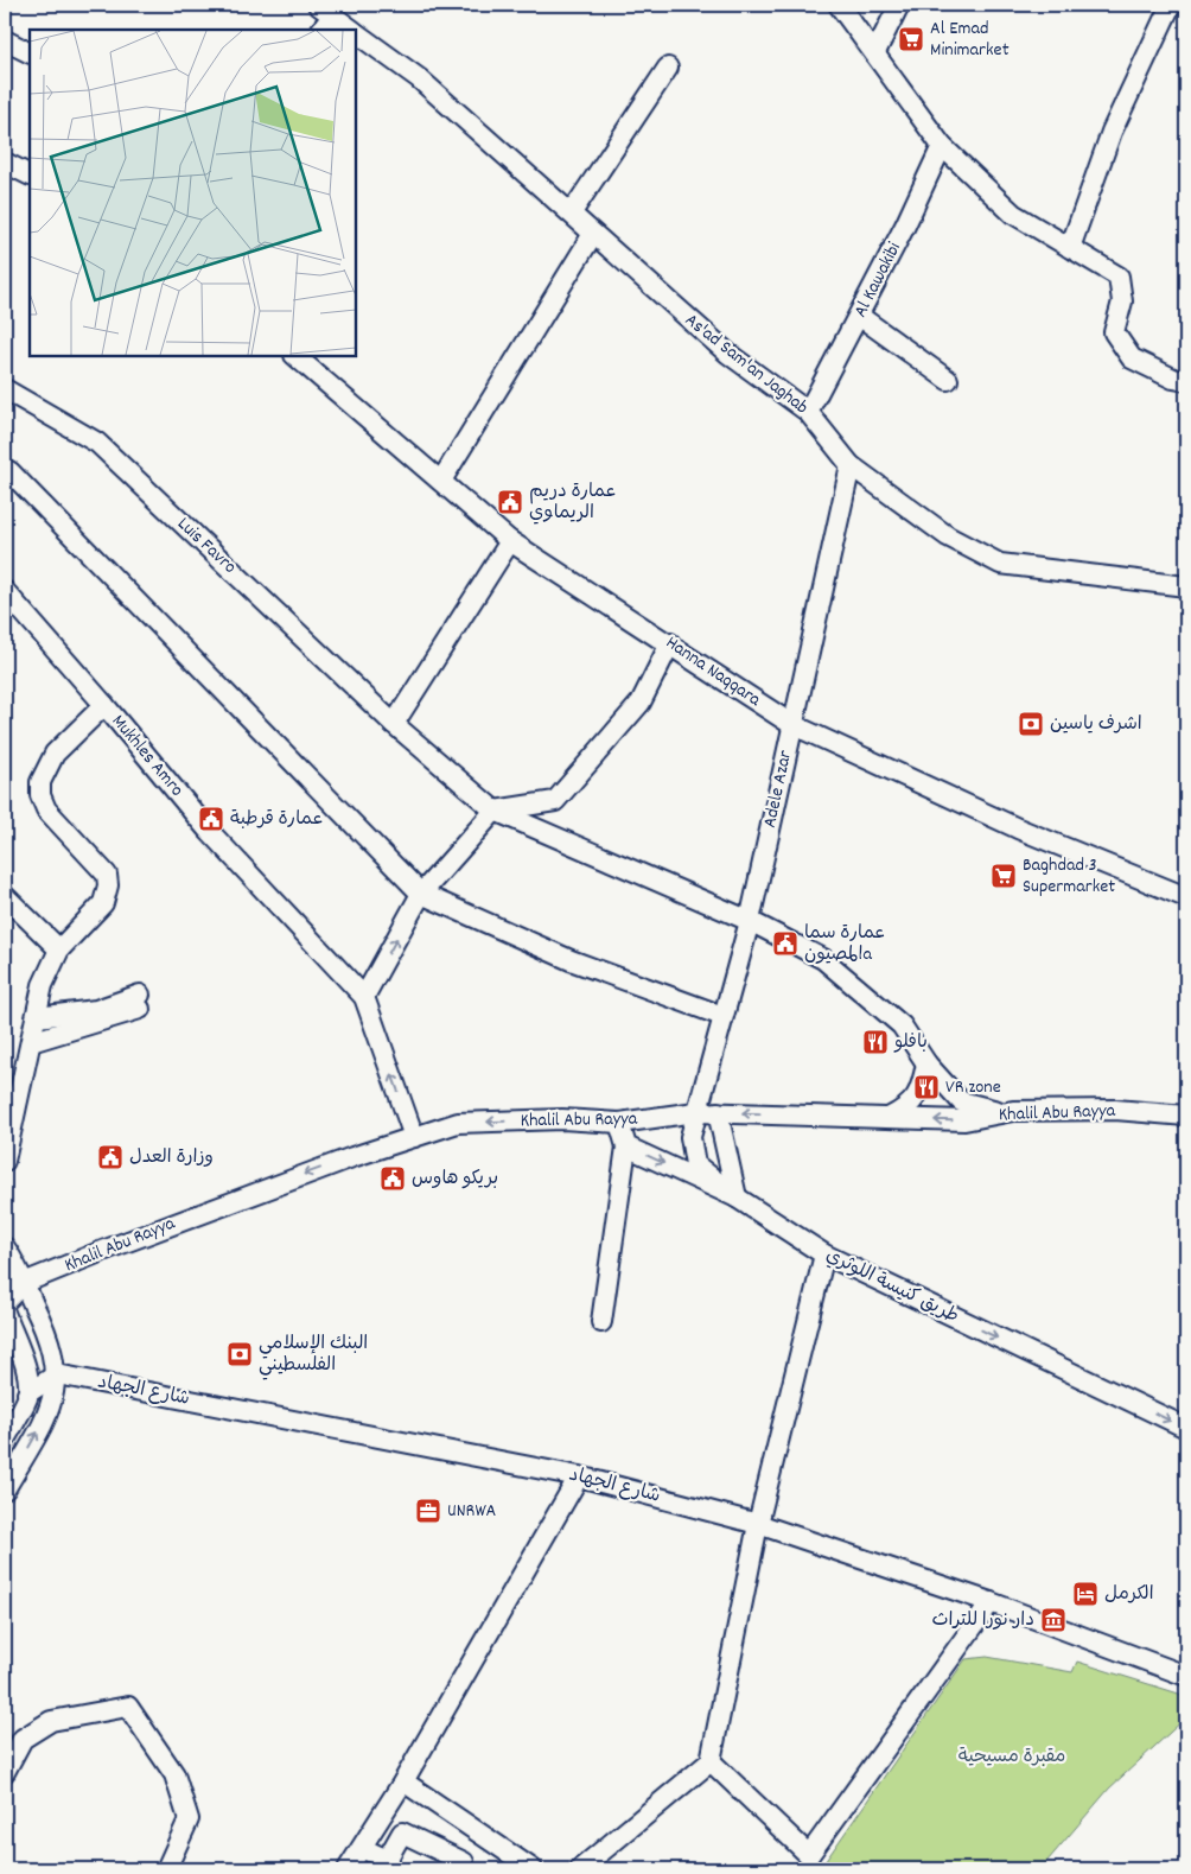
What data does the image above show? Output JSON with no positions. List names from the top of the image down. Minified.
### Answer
{"streets":{"street":["Al Kawakibi","As'ad Sam'an Jaghab","Luis Favro","Hanna Naqqara","Mukhles Amro","Adele Azar","Khalil Abu Rayya","طريق كنيسة اللوثري","شارع الجهاد"]},"crossings":[["Al Kawakibi","As'ad Sam'an Jaghab"],["As'ad Sam'an Jaghab","Adele Azar"],["Luis Favro","Adele Azar"],["Luis Favro","Khalil Abu Rayya"],["Hanna Naqqara","Adele Azar"],["Adele Azar","Khalil Abu Rayya"],["Adele Azar","طريق كنيسة اللوثري"]],"one_way":["Khalil Abu Rayya","طريق كنيسة اللوثري"],"parks":["مقبرة مسيحية"],"places":{"supermarket":["Al Emad Minimarket","Baghdad 3 Supermarket"],"public building":["عمارة دريم الريماوي","عمارة قرطبة","عمارة سما المصيونa","وزارة العدل","بريكو هاوس"],"bank":["اشرف ياسين","البنك الإسلامي الفلسطيني"],"restaurant":["بافلو","VR zone"],"office":["UNRWA"],"hotel":["الكرمل"],"museum":["دار نورا للتراث"]}}
